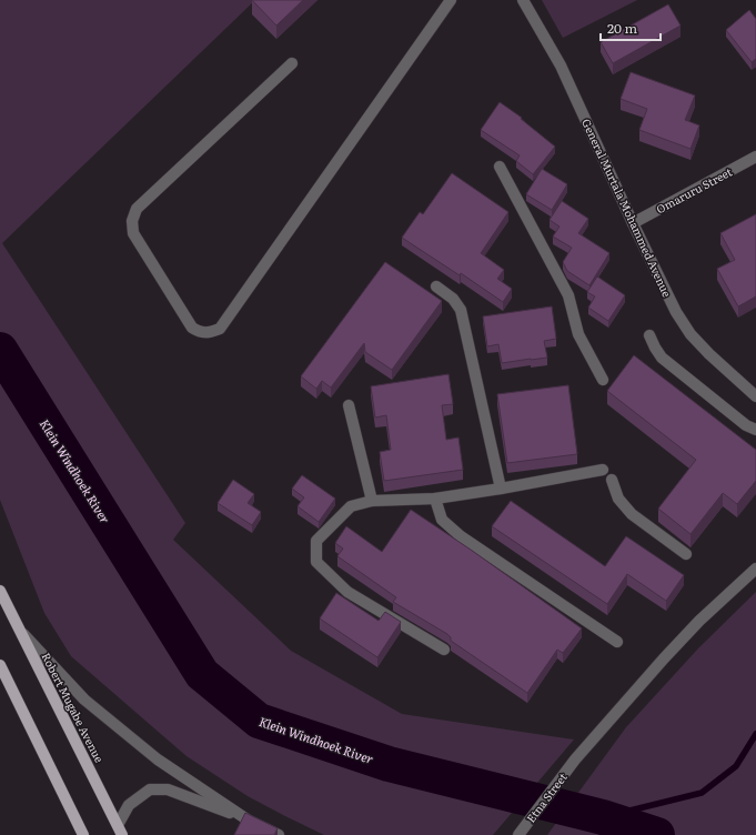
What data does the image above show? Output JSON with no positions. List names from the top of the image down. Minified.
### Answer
{"streets":{"main road":["Robert Mugabe Avenue"],"street":["Omaruru Street","General Murtala Mohammed Avenue","Etna Street"]},"crossings":[["Omaruru Street","General Murtala Mohammed Avenue"]],"water":["Klein Windhoek River"],"scale_bar":"20 m"}
